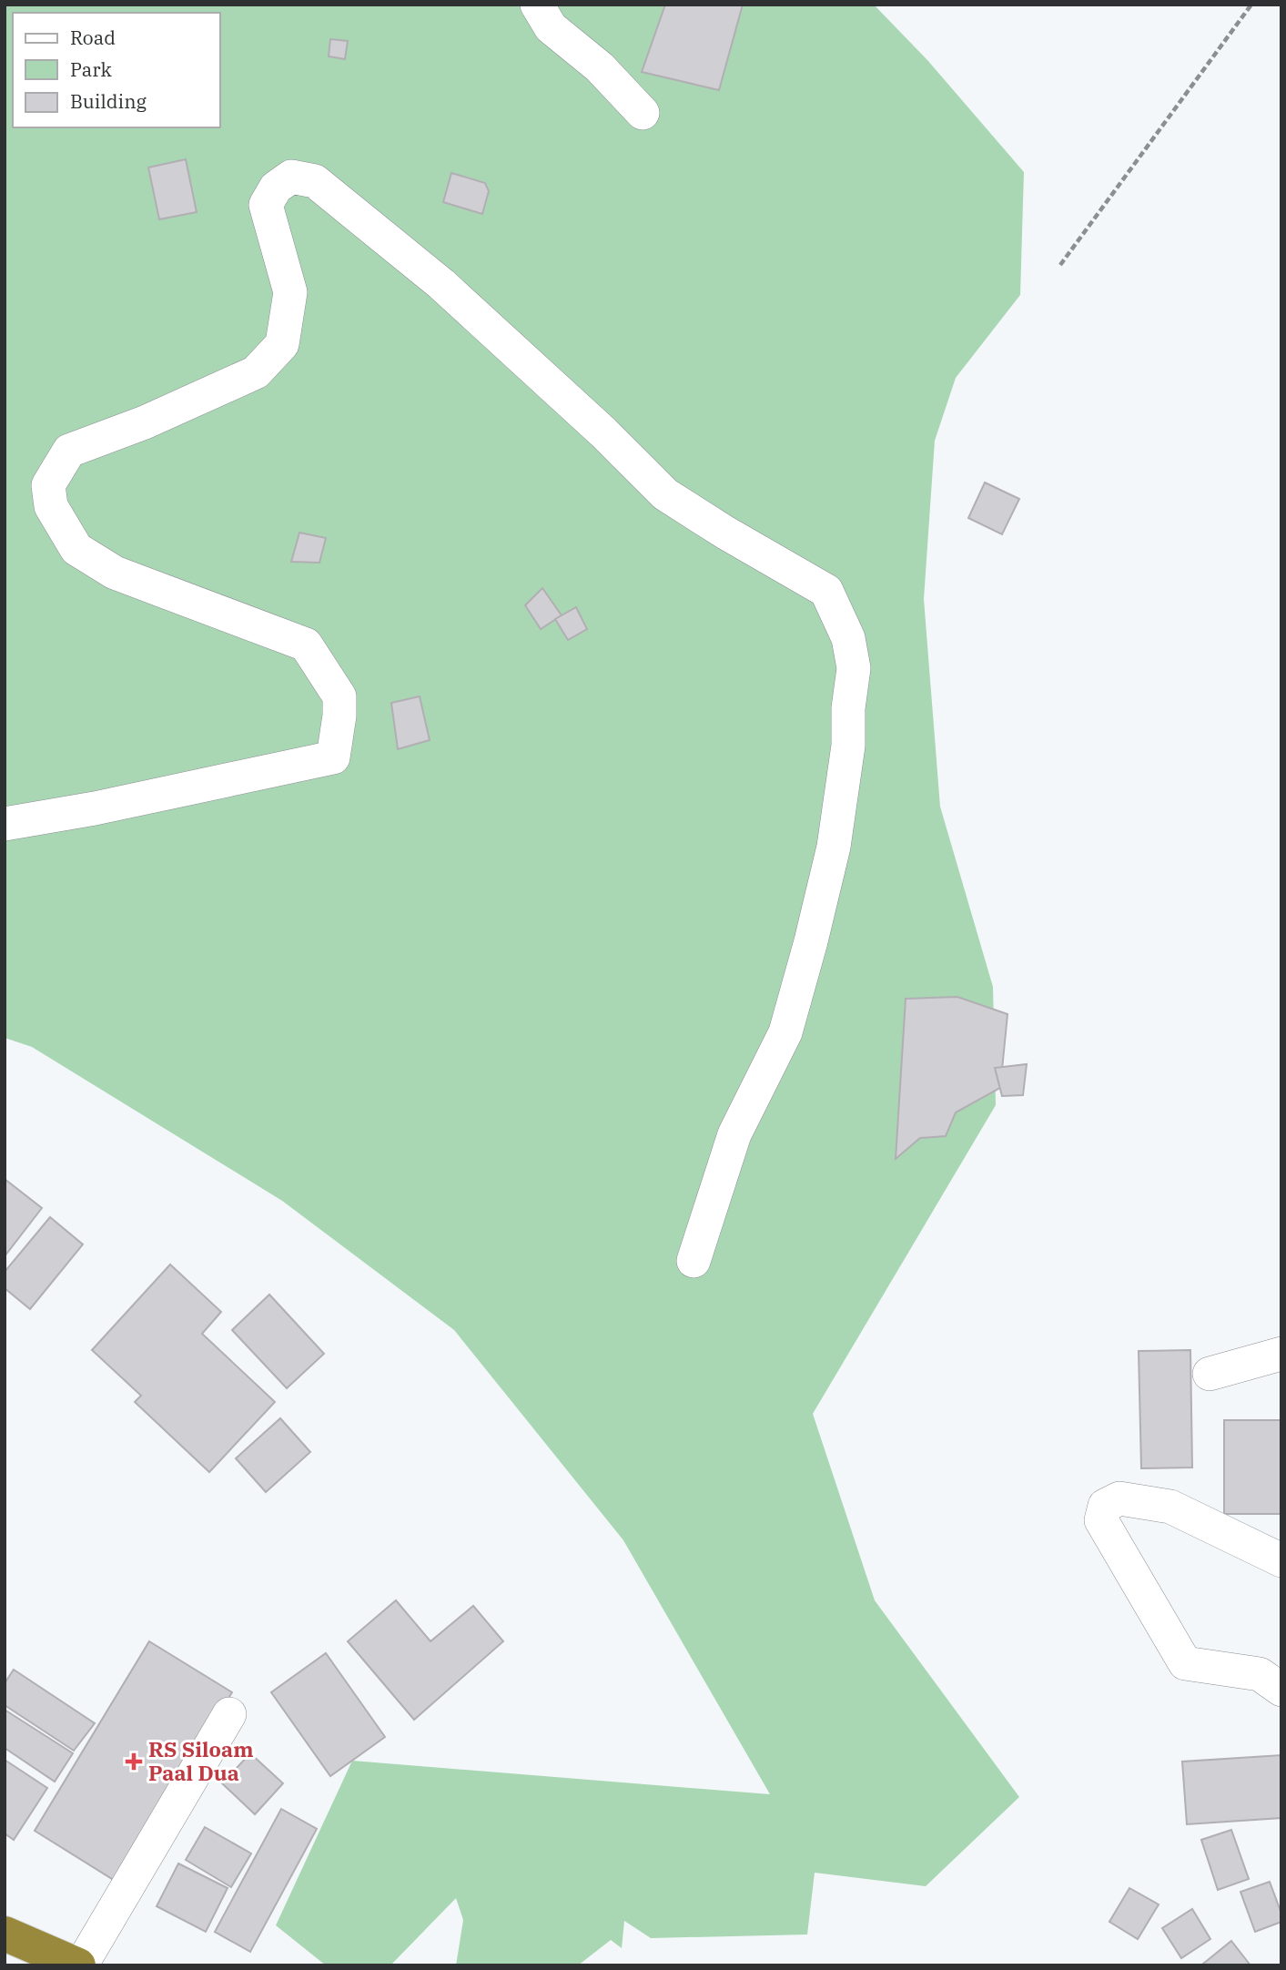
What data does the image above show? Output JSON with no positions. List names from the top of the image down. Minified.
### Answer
{"places":{"health":["RS Siloam Paal Dua"]},"legend":["Road","Park","Building"]}
